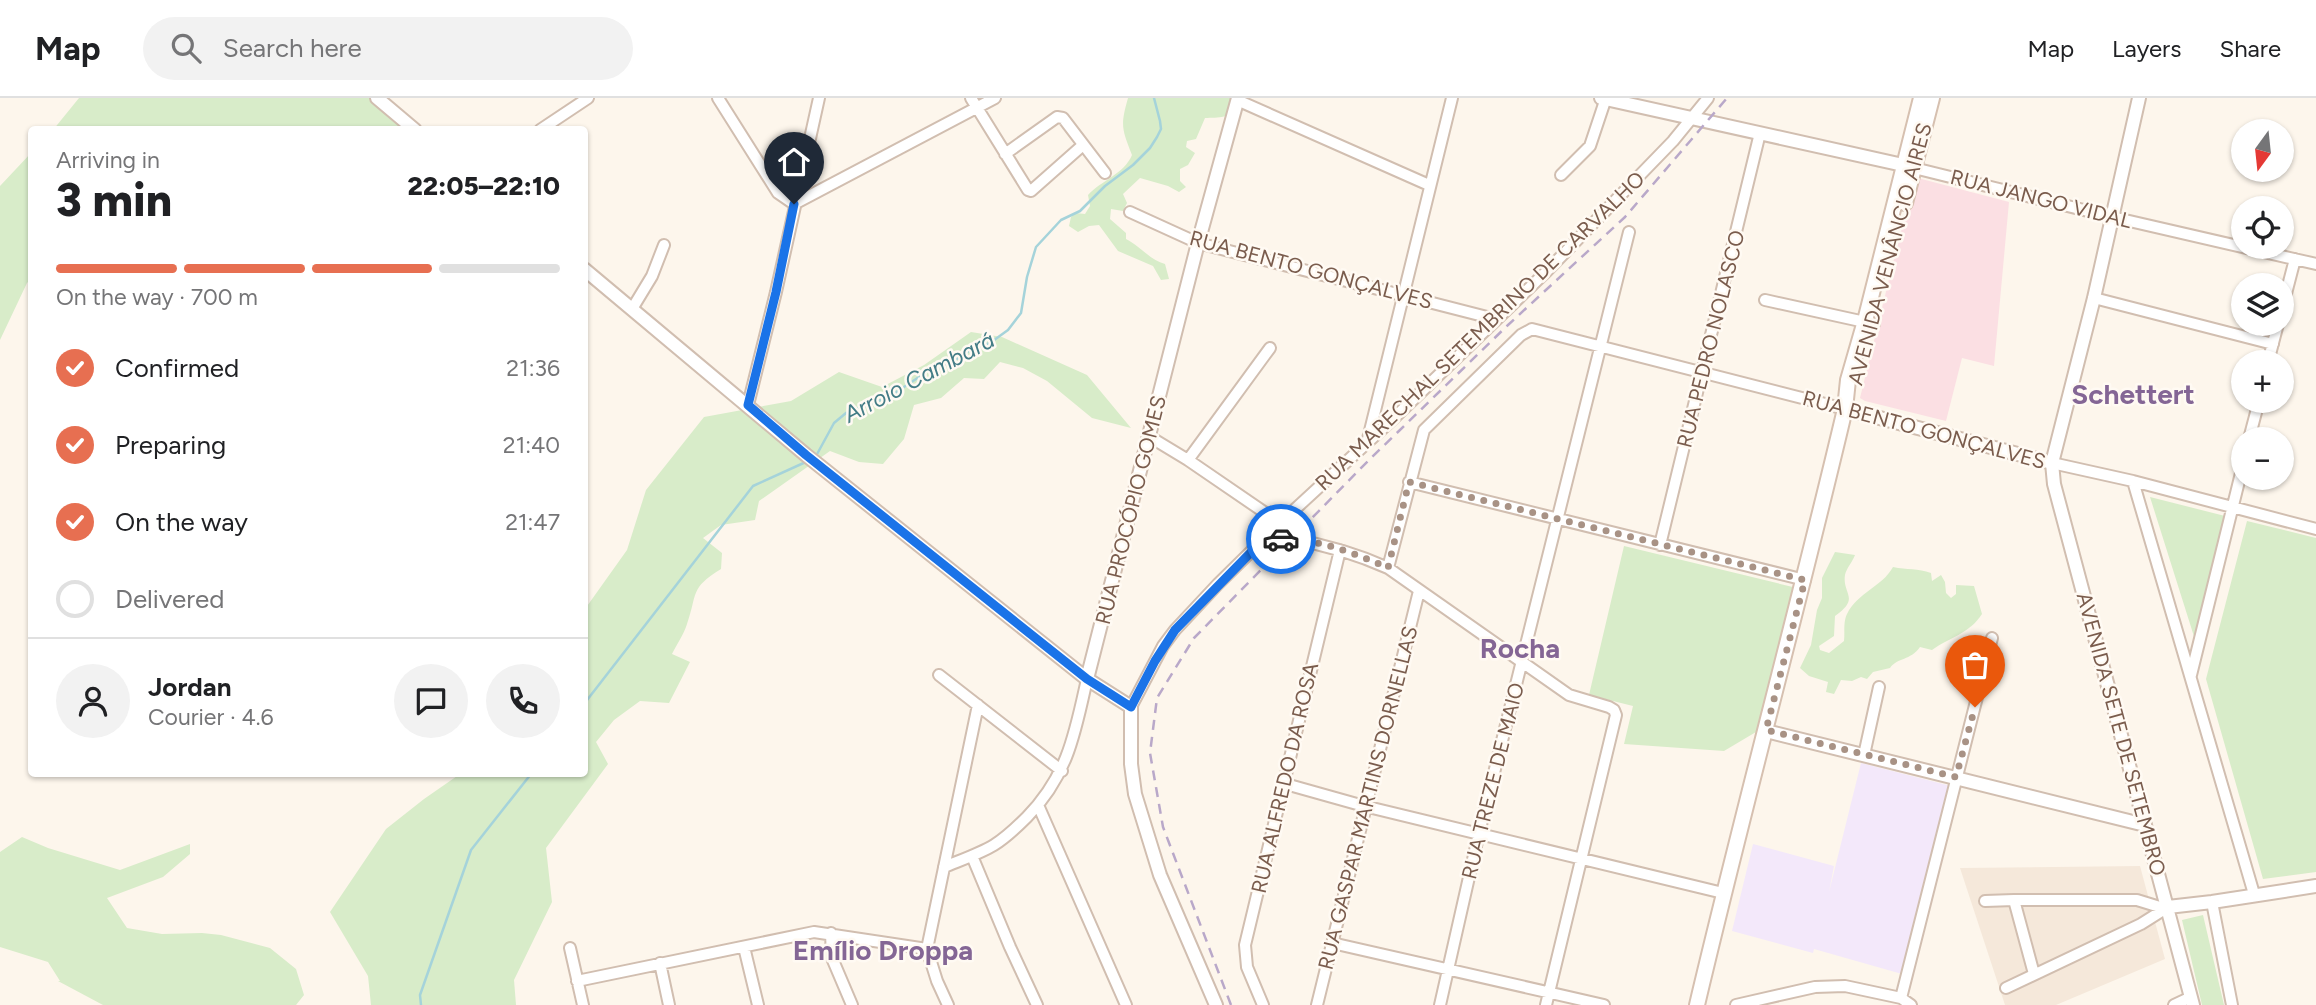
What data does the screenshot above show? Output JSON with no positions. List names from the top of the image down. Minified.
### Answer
{"streets":{"main road":["AVENIDA VENÂNCIO AIRES"],"street":["RUA JANGO VIDAL","RUA BENTO GONÇALVES","RUA MARECHAL SETEMBRINO DE CARVALHO","RUA PEDRO NOLASCO","RUA PROCÓPIO GOMES","AVENIDA SETE DE SETEMBRO","RUA ALFREDO DA ROSA","RUA TREZE DE MAIO","RUA GASPAR MARTINS DORNELLAS"]},"crossings":[["RUA JANGO VIDAL","AVENIDA VENÂNCIO AIRES"],["RUA JANGO VIDAL","RUA MARECHAL SETEMBRINO DE CARVALHO"],["RUA JANGO VIDAL","RUA PEDRO NOLASCO"],["AVENIDA VENÂNCIO AIRES","RUA BENTO GONÇALVES"],["RUA BENTO GONÇALVES","RUA MARECHAL SETEMBRINO DE CARVALHO"],["RUA BENTO GONÇALVES","RUA PEDRO NOLASCO"],["RUA BENTO GONÇALVES","RUA PROCÓPIO GOMES"],["RUA BENTO GONÇALVES","AVENIDA SETE DE SETEMBRO"],["RUA BENTO GONÇALVES","RUA TREZE DE MAIO"]],"districts":["Schettert","Rocha","Emílio Droppa"],"water":["Arroio Cambará"],"north":"bottom","page":{"header":"Map","search":"Search here","nav":["Map","Layers","Share"],"map_buttons":["+","−"],"heading":["3 min","Arriving in","22:05–22:10"],"panel":["Jordan","Courier · 4.6"],"bar":"On the way · 700 m","list":[["Confirmed","21:36"],["Preparing","21:40"],["On the way","21:47"],"Delivered"]}}
